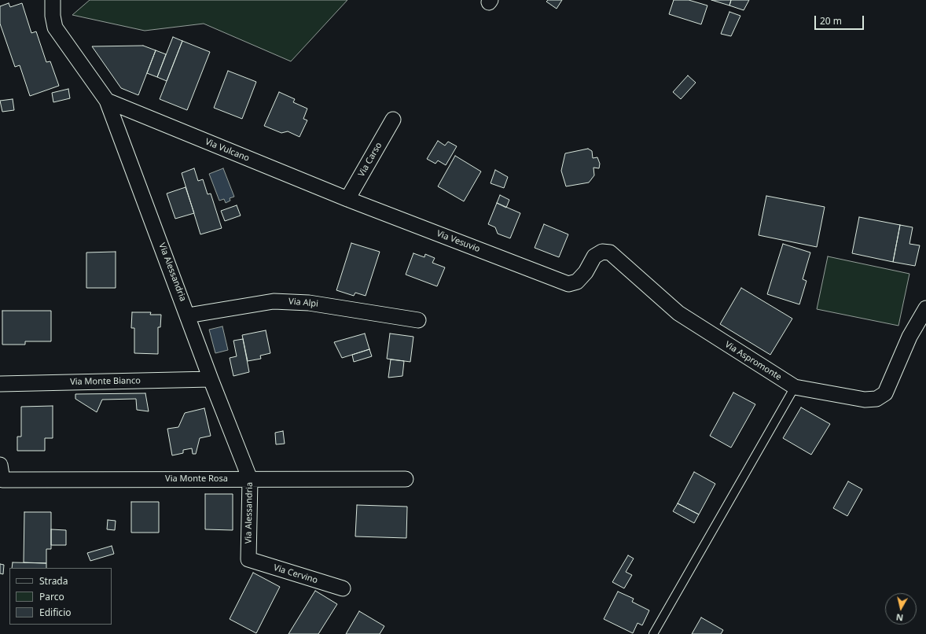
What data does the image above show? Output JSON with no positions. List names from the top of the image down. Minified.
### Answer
{"streets":{"street":["Via Vulcano","Via Carso","Via Vesuvio","Via Alessandria","Via Alpi","Via Aspromonte","Via Monte Bianco","Via Monte Rosa","Via Cervino"]},"crossings":[["Via Vulcano","Via Carso"],["Via Vulcano","Via Vesuvio"],["Via Vulcano","Via Alessandria"],["Via Carso","Via Vesuvio"],["Via Vesuvio","Via Aspromonte"],["Via Alessandria","Via Alpi"],["Via Alessandria","Via Monte Bianco"],["Via Alessandria","Via Monte Rosa"],["Via Alessandria","Via Cervino"]],"legend":["Strada","Parco","Edificio"],"scale_bar":"20 m","north":"bottom"}
